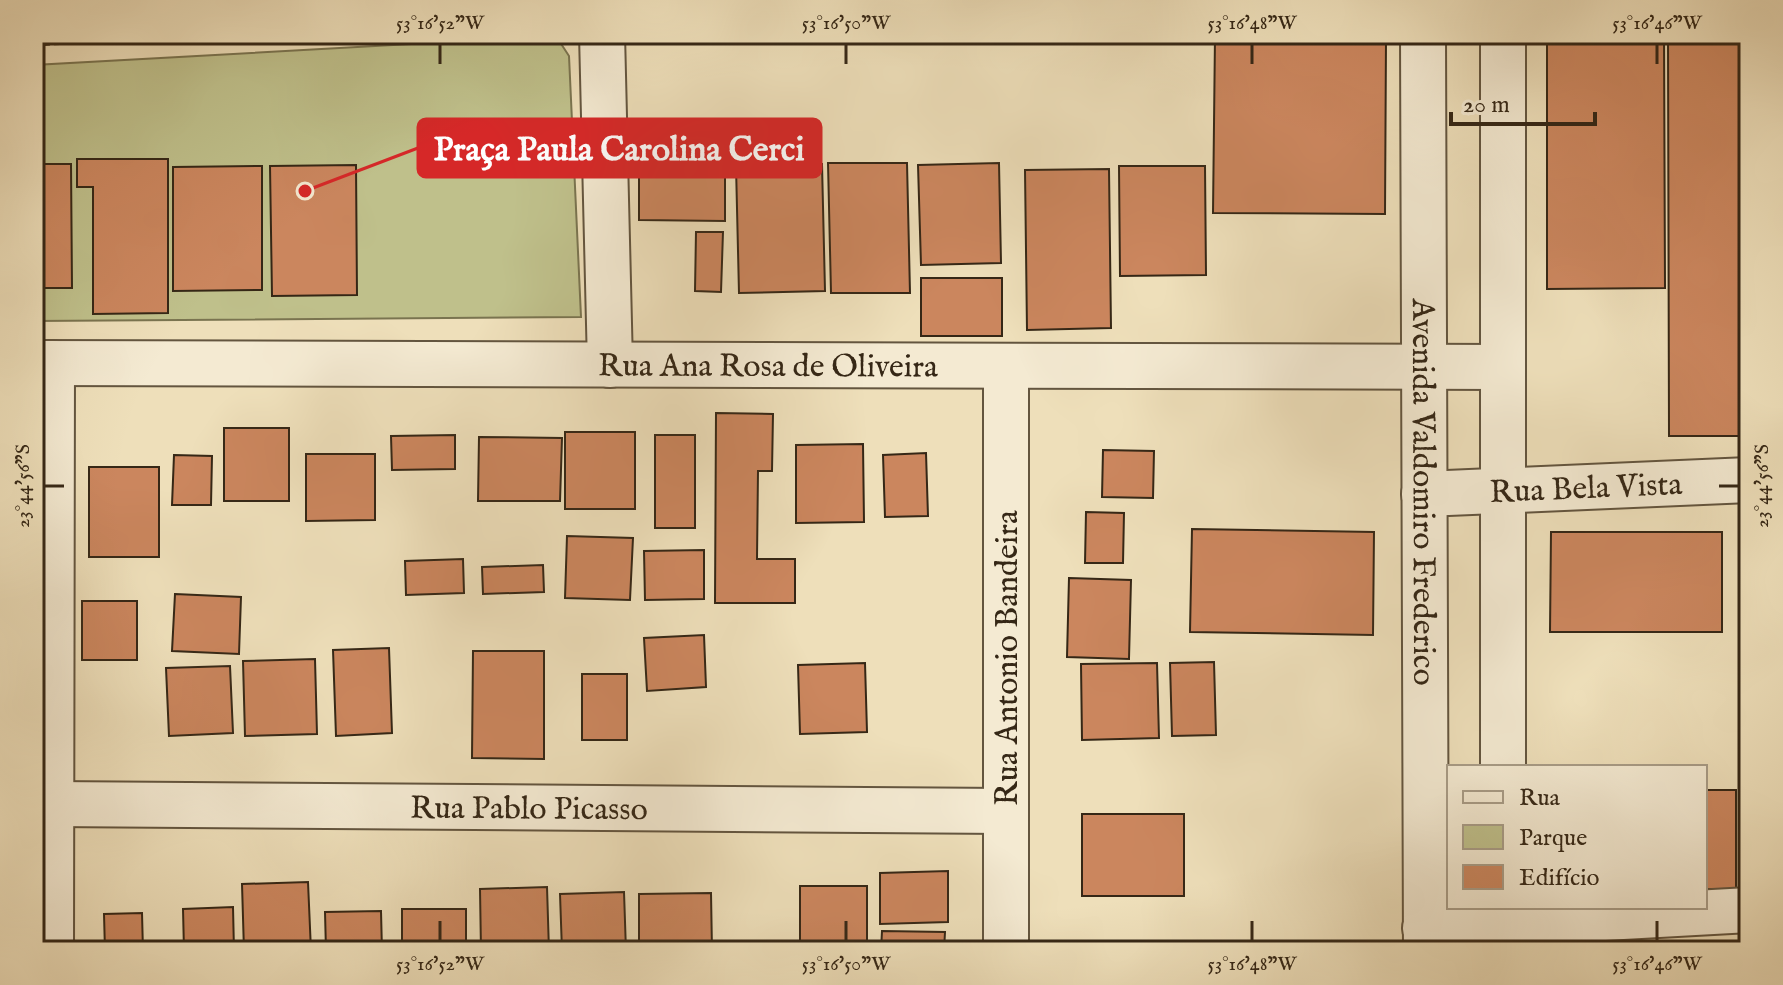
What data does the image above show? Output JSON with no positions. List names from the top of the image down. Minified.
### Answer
{"streets":{"street":["Rua Ana Rosa de Oliveira","Rua Bela Vista","Avenida Valdomiro Frederico","Rua Antonio Bandeira","Rua Pablo Picasso"]},"crossings":[["Rua Ana Rosa de Oliveira","Avenida Valdomiro Frederico"],["Rua Ana Rosa de Oliveira","Rua Antonio Bandeira"],["Rua Bela Vista","Avenida Valdomiro Frederico"],["Rua Antonio Bandeira","Rua Pablo Picasso"]],"places":["Praça Paula Carolina Cerci"],"legend":["Rua","Parque","Edifício"],"scale_bar":"20 m","coordinates":["53°16'52\"W","53°16'50\"W","53°16'48\"W","53°16'46\"W","23°44'56\"S"]}
